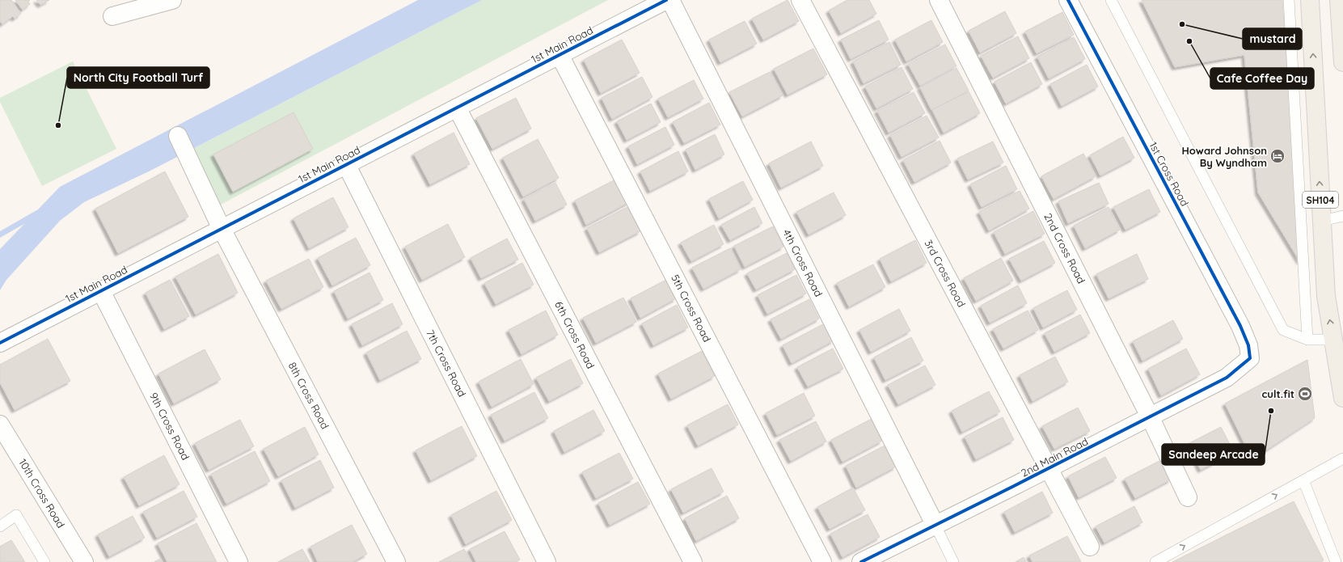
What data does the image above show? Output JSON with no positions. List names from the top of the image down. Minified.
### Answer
{"streets":{"main road":["SH104"],"street":["1st Main Road","1st Cross Road","2nd Cross Road","4th Cross Road","3rd Cross Road","5th Cross Road","6th Cross Road","7th Cross Road","8th Cross Road","9th Cross Road","2nd Main Road","10th Cross Road"]},"crossings":[["1st Main Road","4th Cross Road"],["1st Main Road","5th Cross Road"],["1st Main Road","6th Cross Road"],["1st Main Road","7th Cross Road"],["1st Main Road","8th Cross Road"],["1st Main Road","9th Cross Road"],["1st Cross Road","2nd Main Road"],["2nd Cross Road","2nd Main Road"],["4th Cross Road","2nd Main Road"],["3rd Cross Road","2nd Main Road"]],"places":{"other":["mustard","Cafe Coffee Day","North City Football Turf","Sandeep Arcade"],"hotel":["Howard Johnson By Wyndham"],"sports":["cult.fit"]}}
